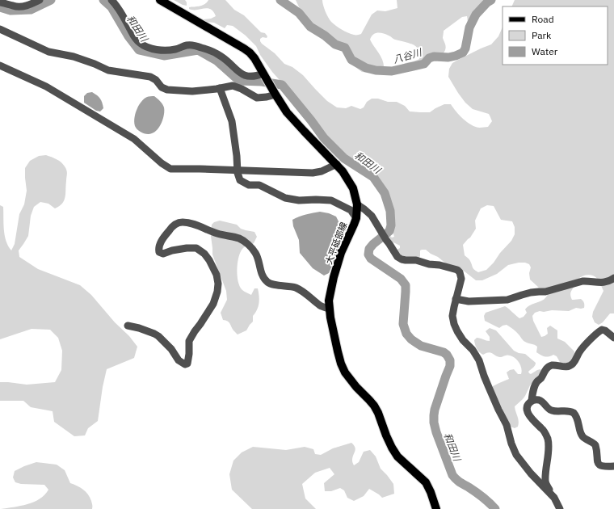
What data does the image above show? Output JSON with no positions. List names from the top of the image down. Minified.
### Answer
{"streets":{"main road":["大平砥部線"]},"water":["和田川","八谷川"],"legend":["Road","Park","Water"]}
